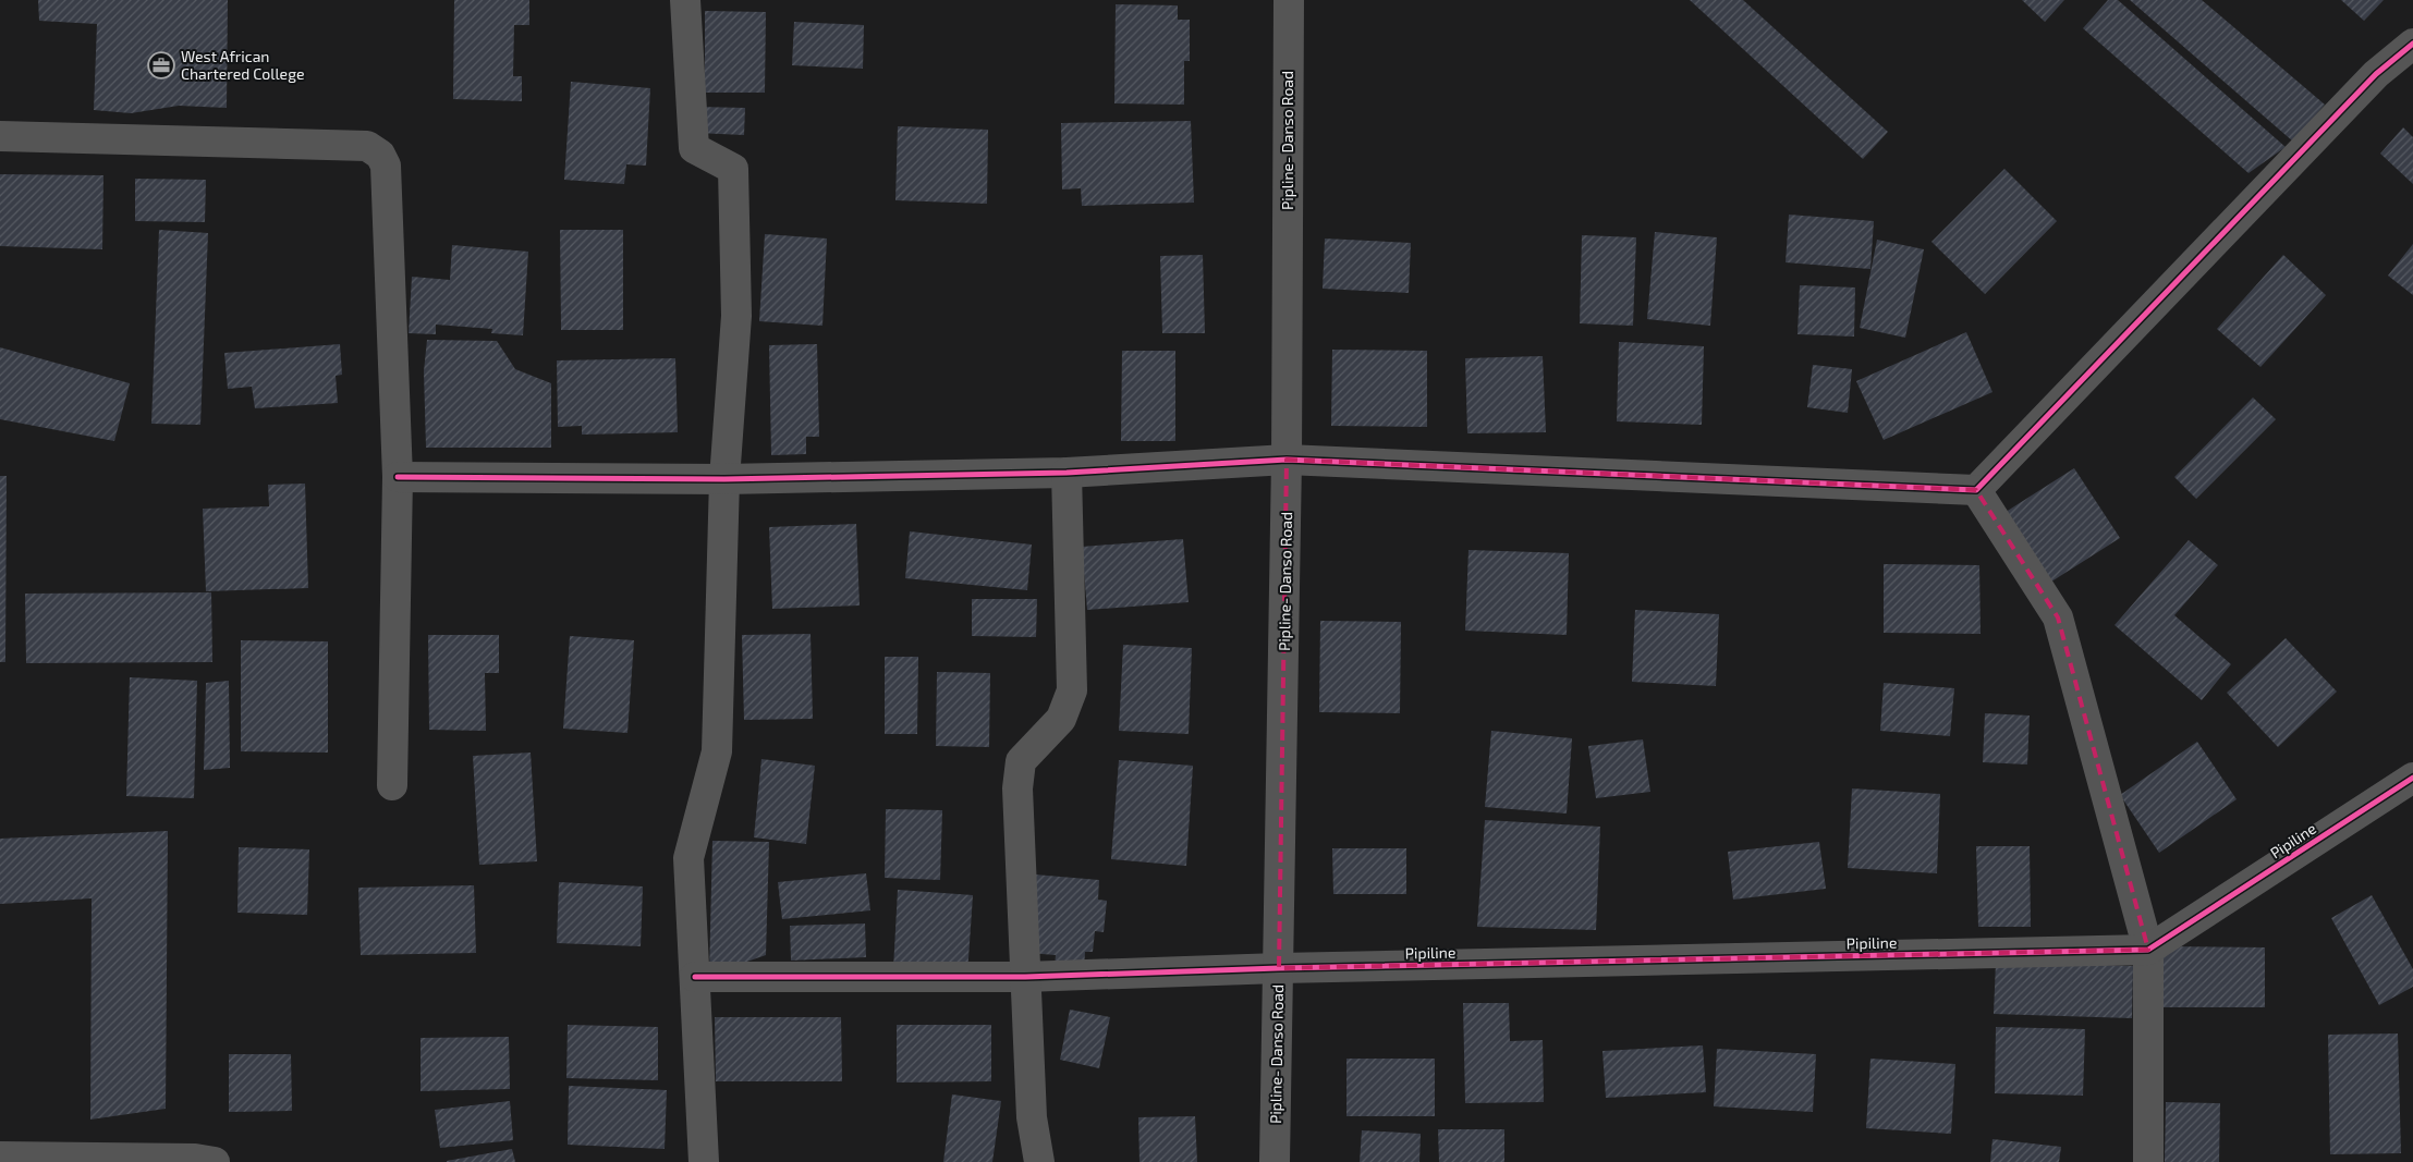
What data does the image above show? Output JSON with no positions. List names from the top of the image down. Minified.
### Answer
{"streets":{"street":["Pipline- Danso Road","Pipiline"]},"crossings":[["Pipline- Danso Road","Pipiline"]],"places":{"office":["West African Chartered College"]}}
